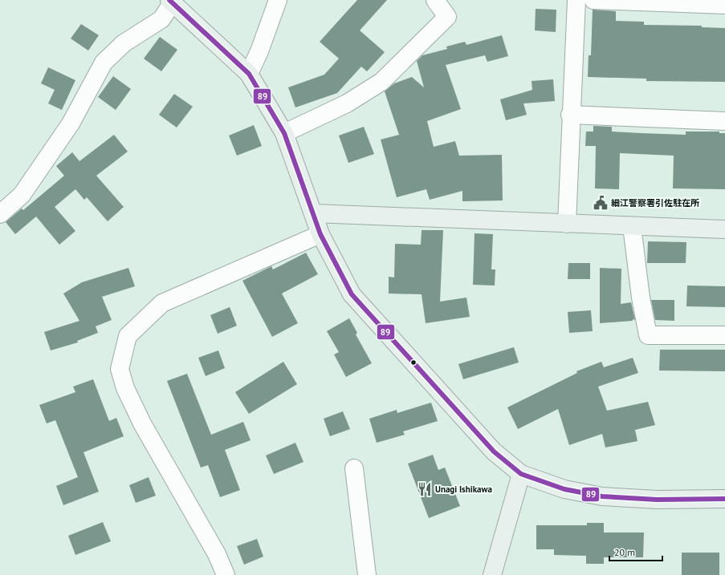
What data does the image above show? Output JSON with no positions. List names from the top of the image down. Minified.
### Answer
{"places":{"public building":["細江警察署引佐駐在所"],"restaurant":["Unagi Ishikawa"]},"lines":["transit line 89"],"scale_bar":"20 m"}
